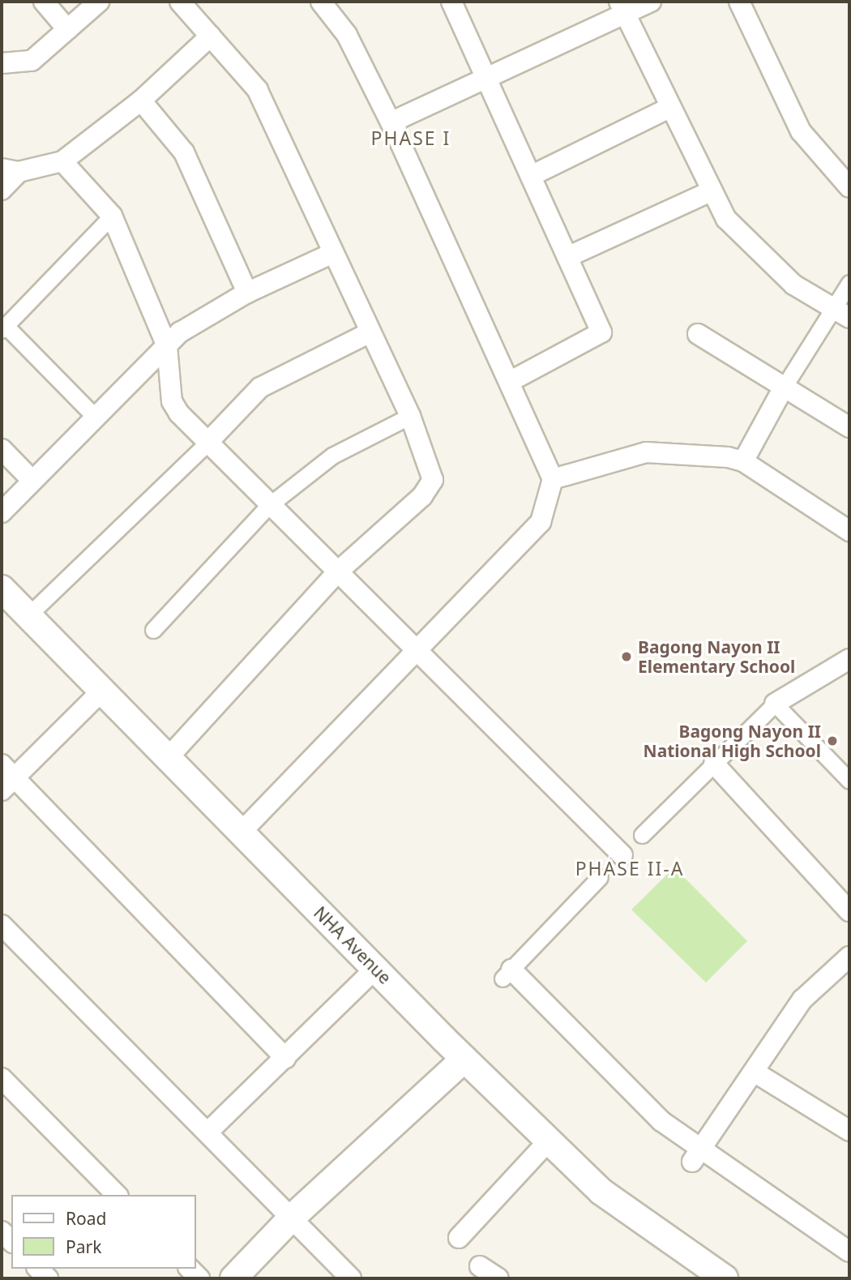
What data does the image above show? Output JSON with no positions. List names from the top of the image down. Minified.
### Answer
{"streets":{"street":["NHA Avenue"]},"districts":["PHASE I","PHASE II-A"],"places":["Bagong Nayon II Elementary School","Bagong Nayon II National High School"],"legend":["Road","Park"]}
